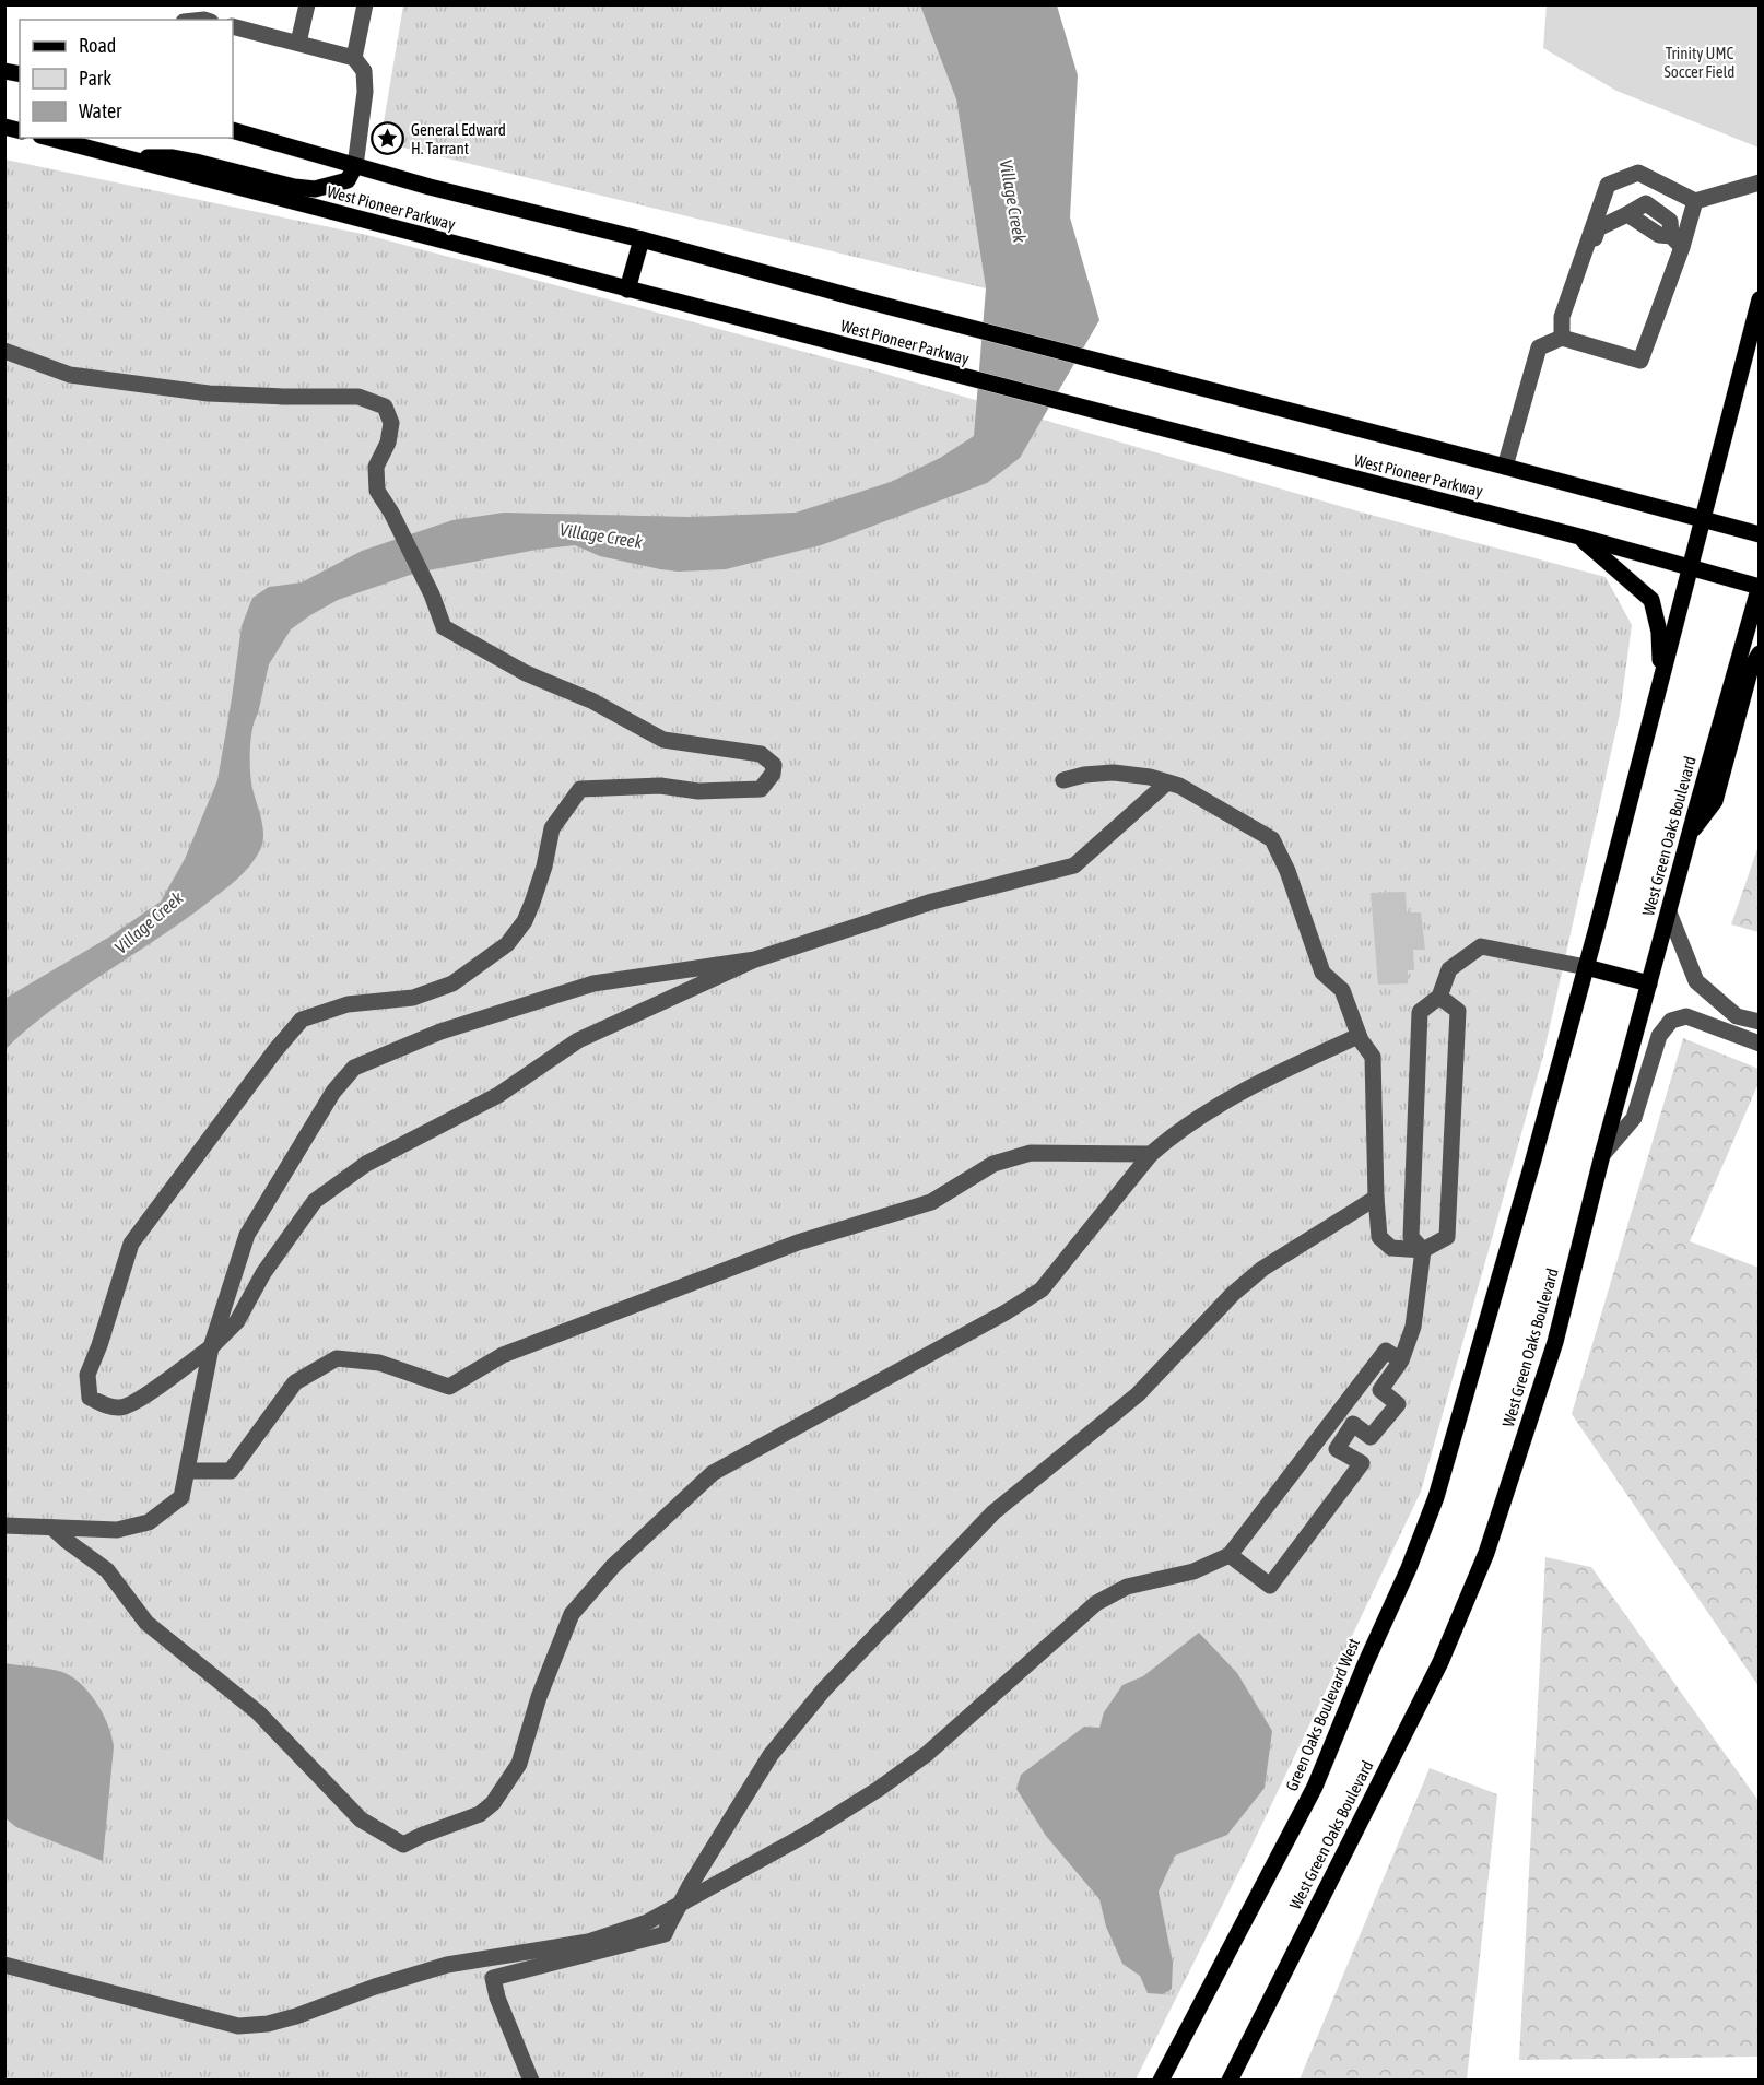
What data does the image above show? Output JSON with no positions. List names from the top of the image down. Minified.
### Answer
{"streets":{"main road":["West Pioneer Parkway","West Green Oaks Boulevard","Green Oaks Boulevard West"]},"crossings":[["West Pioneer Parkway","West Green Oaks Boulevard"]],"water":["Village Creek"],"parks":["Trinity UMC Soccer Field"],"places":{"place":["General Edward H. Tarrant"]},"legend":["Road","Park","Water"]}
